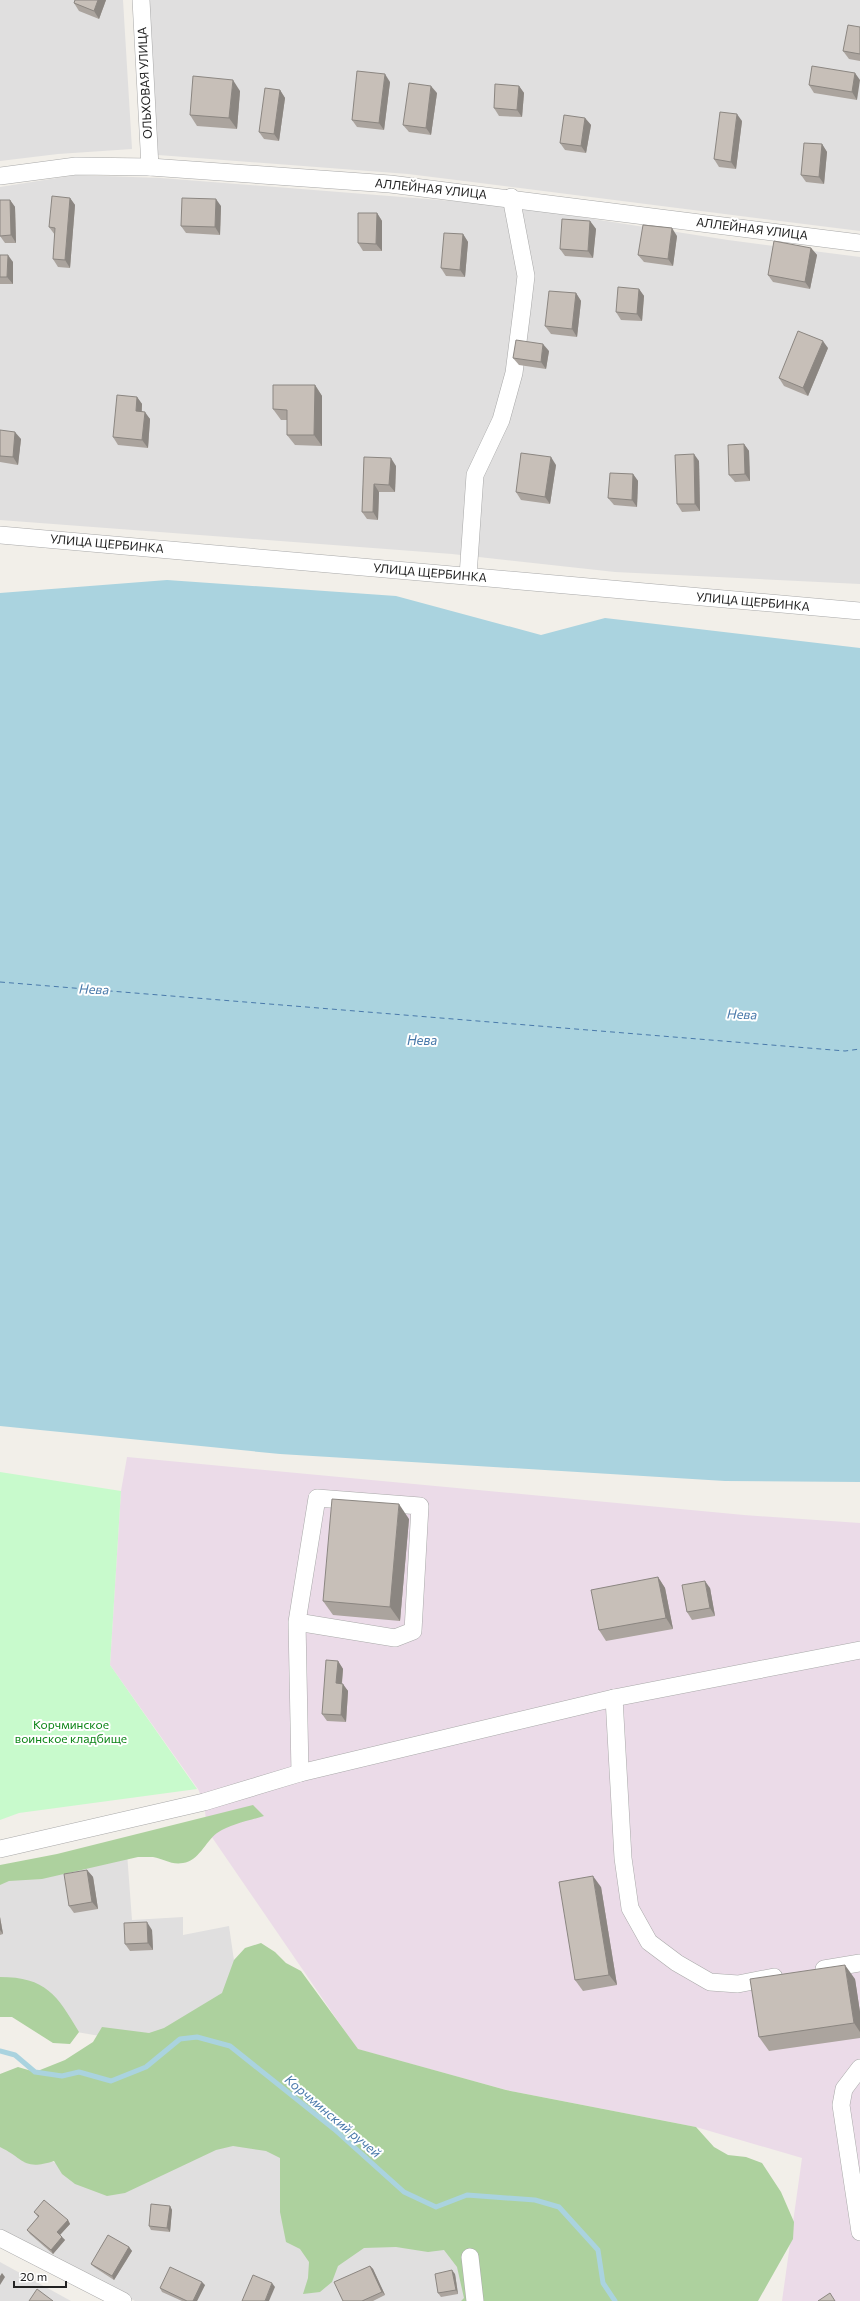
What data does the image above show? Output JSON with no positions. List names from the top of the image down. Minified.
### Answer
{"streets":{"street":["ОЛЬХОВАЯ УЛИЦА","АЛЛЕЙНАЯ УЛИЦА","УЛИЦА ЩЕРБИНКА"]},"crossings":[["ОЛЬХОВАЯ УЛИЦА","АЛЛЕЙНАЯ УЛИЦА"]],"water":["Нева","Корчминский ручей"],"parks":["Корчминское воинское кладбище"],"scale_bar":"20 m"}
